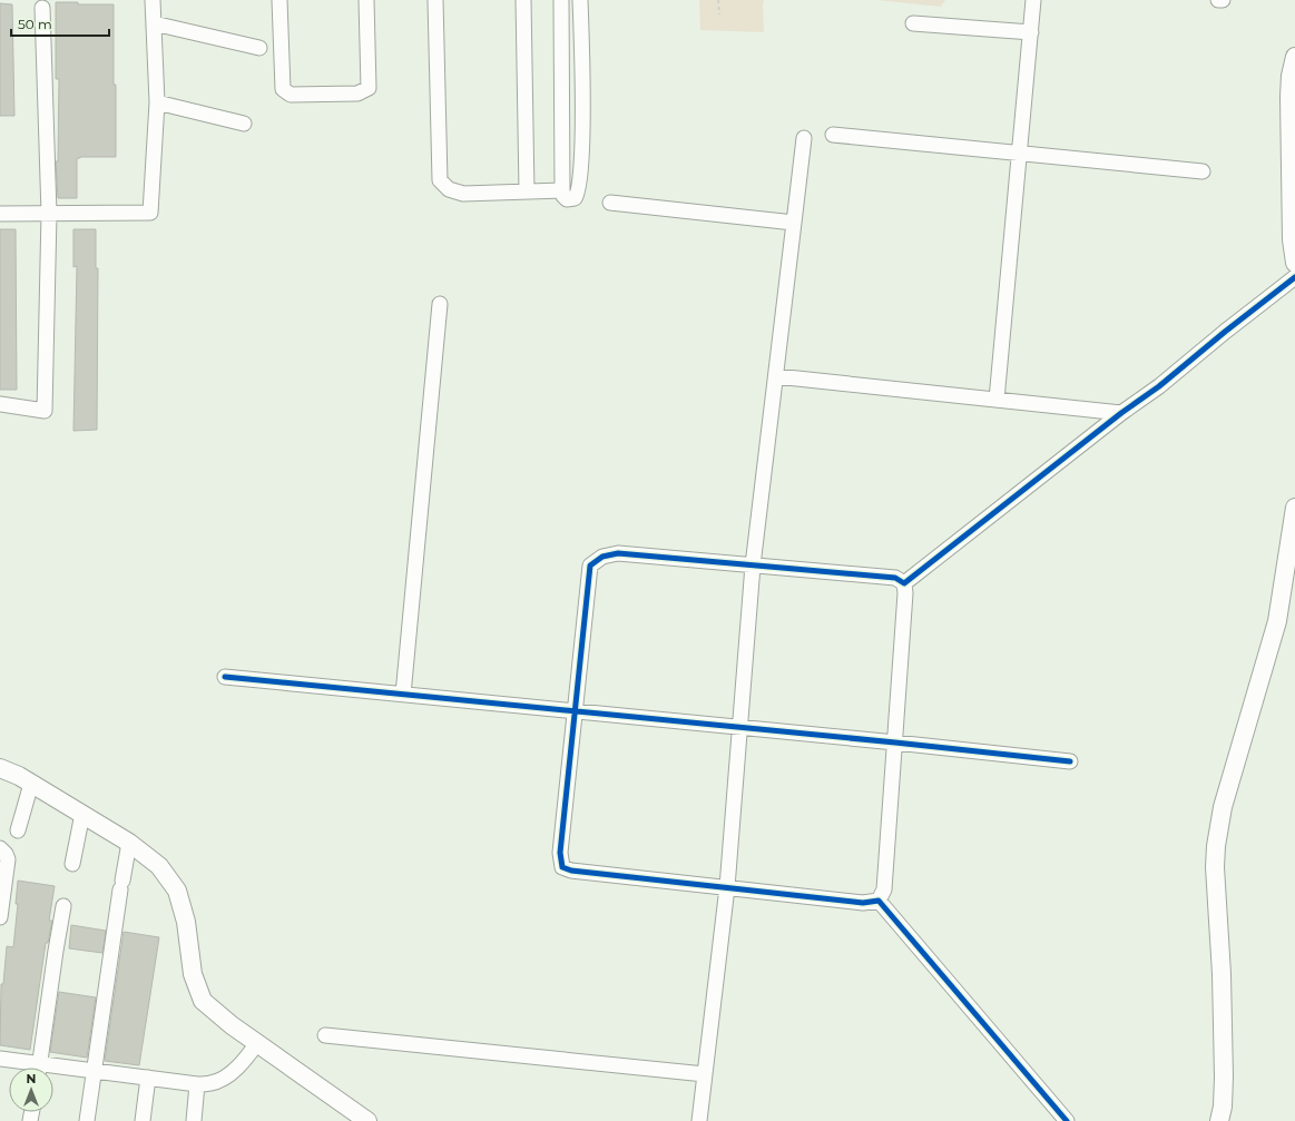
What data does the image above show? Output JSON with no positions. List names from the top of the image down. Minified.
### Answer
{"scale_bar":"50 m","north":"top"}
